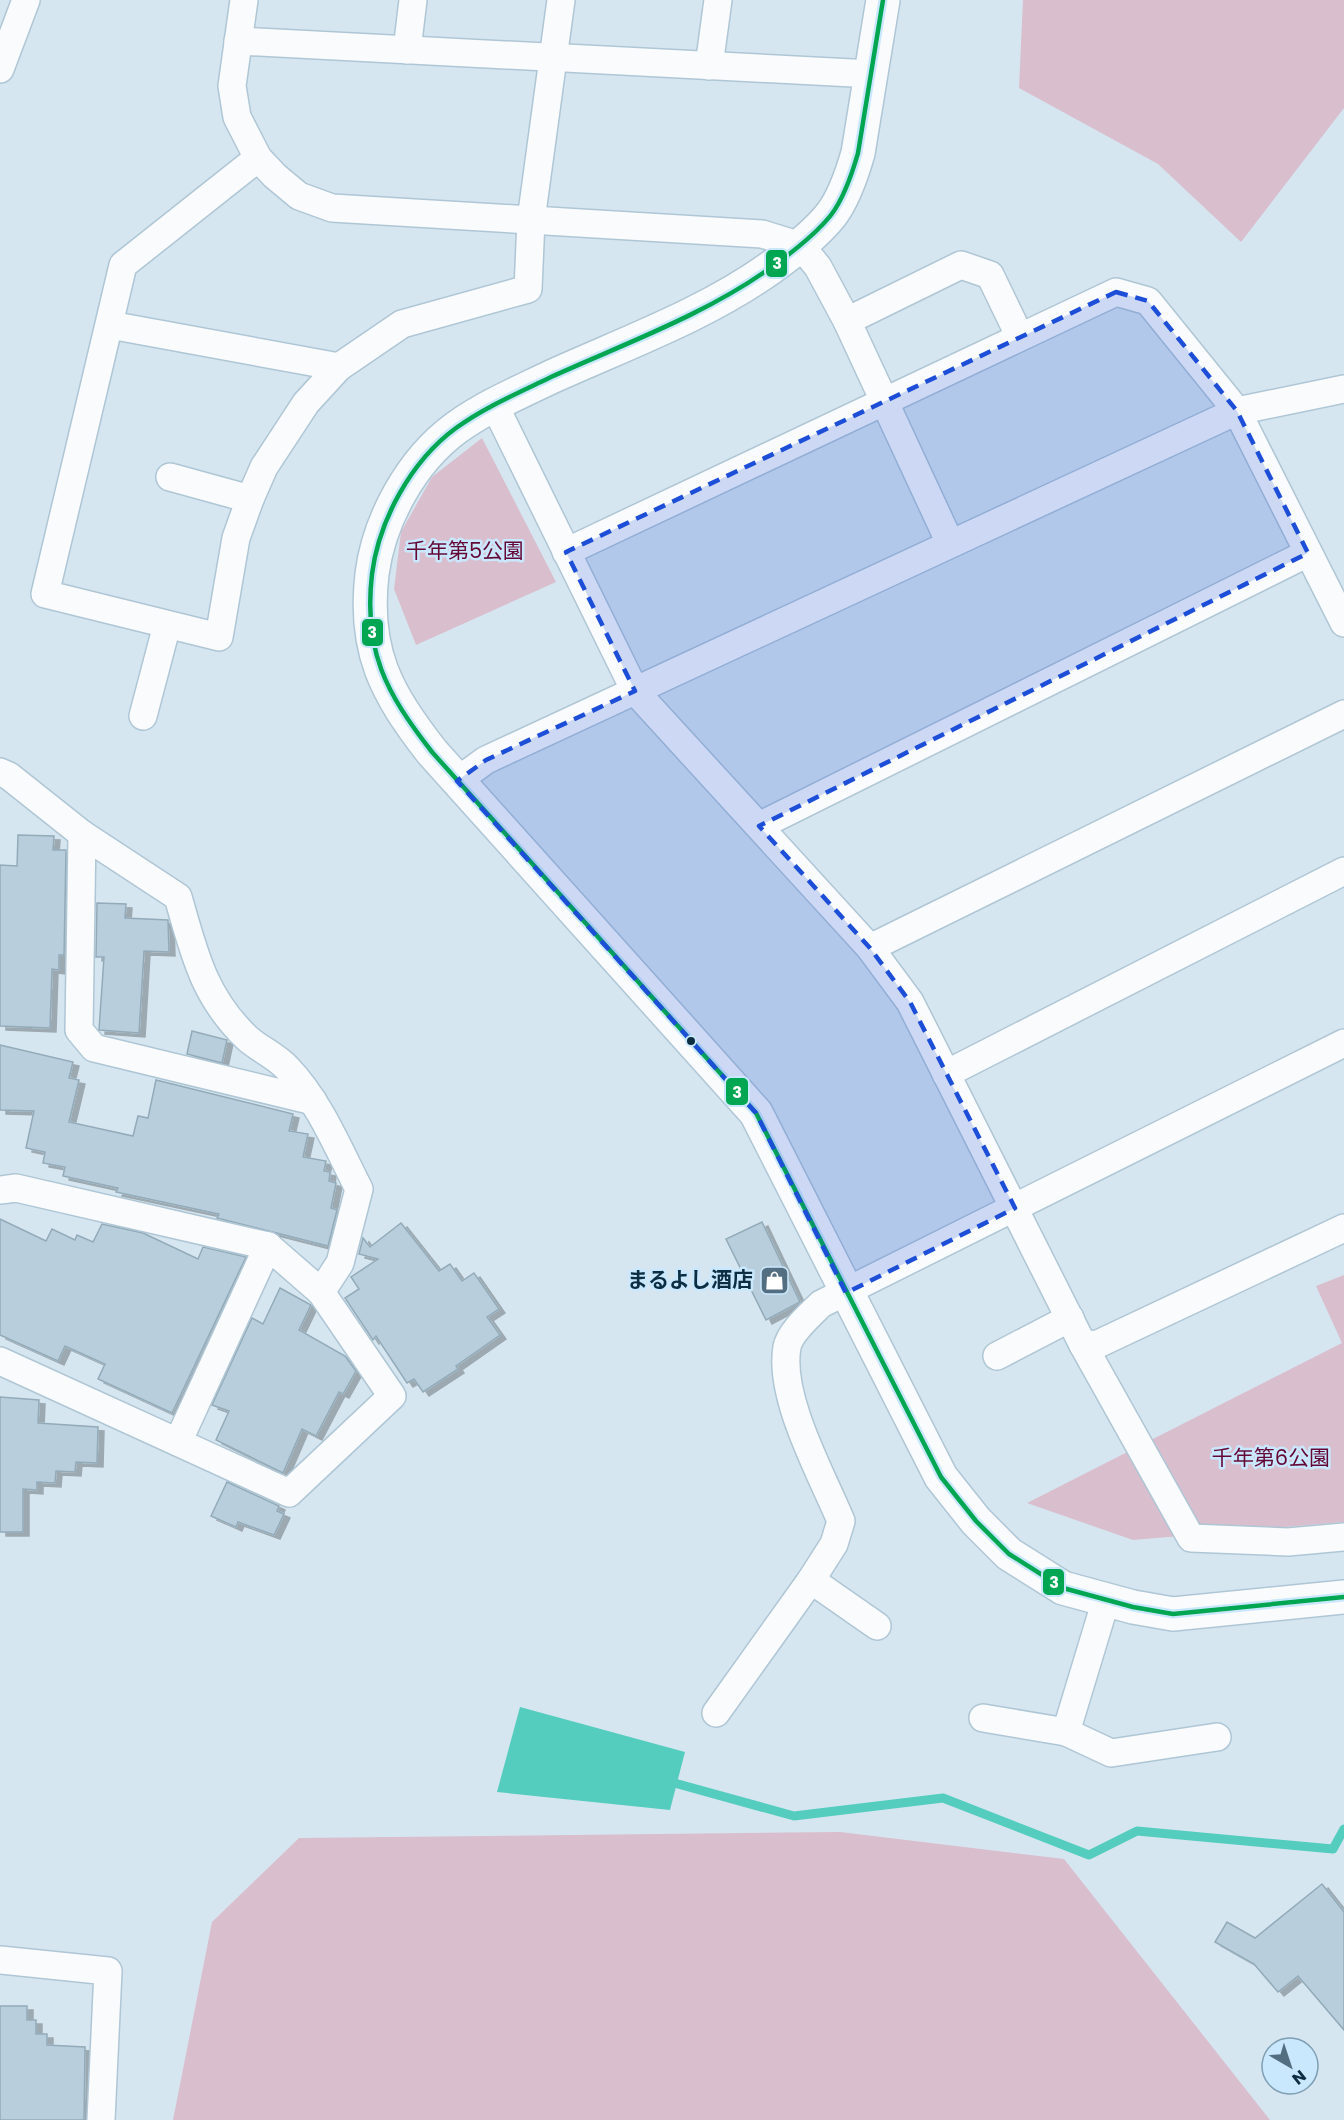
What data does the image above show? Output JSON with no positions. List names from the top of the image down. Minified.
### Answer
{"parks":["千年第5公園","千年第6公園"],"places":{"shop":["まるよし酒店"]},"lines":["transit line 3"],"north":"bottom right"}
